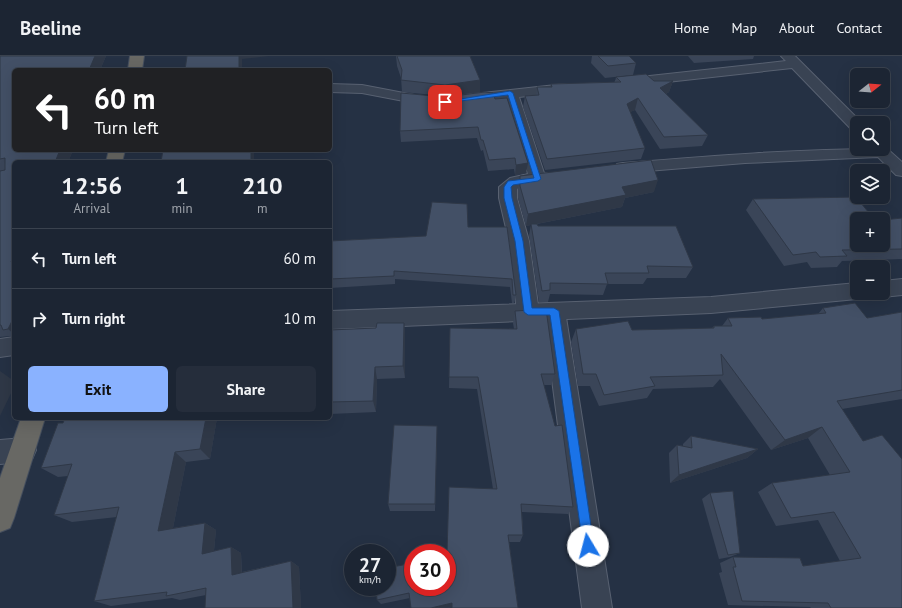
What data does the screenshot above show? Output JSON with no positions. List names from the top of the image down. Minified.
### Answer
{"north":"right","page":{"header":"Beeline","nav":["Home","Map","About","Contact"],"map_buttons":["+","−"],"turn":["60 m","Turn left"],"eta":["12:56","Arrival","1","min","210","m"],"list":[{"name":"Turn left","value":"60 m"},{"name":"Turn right","value":"10 m"}],"buttons":["Exit","Share"],"speed":"27 km/h","limit":"30"}}
